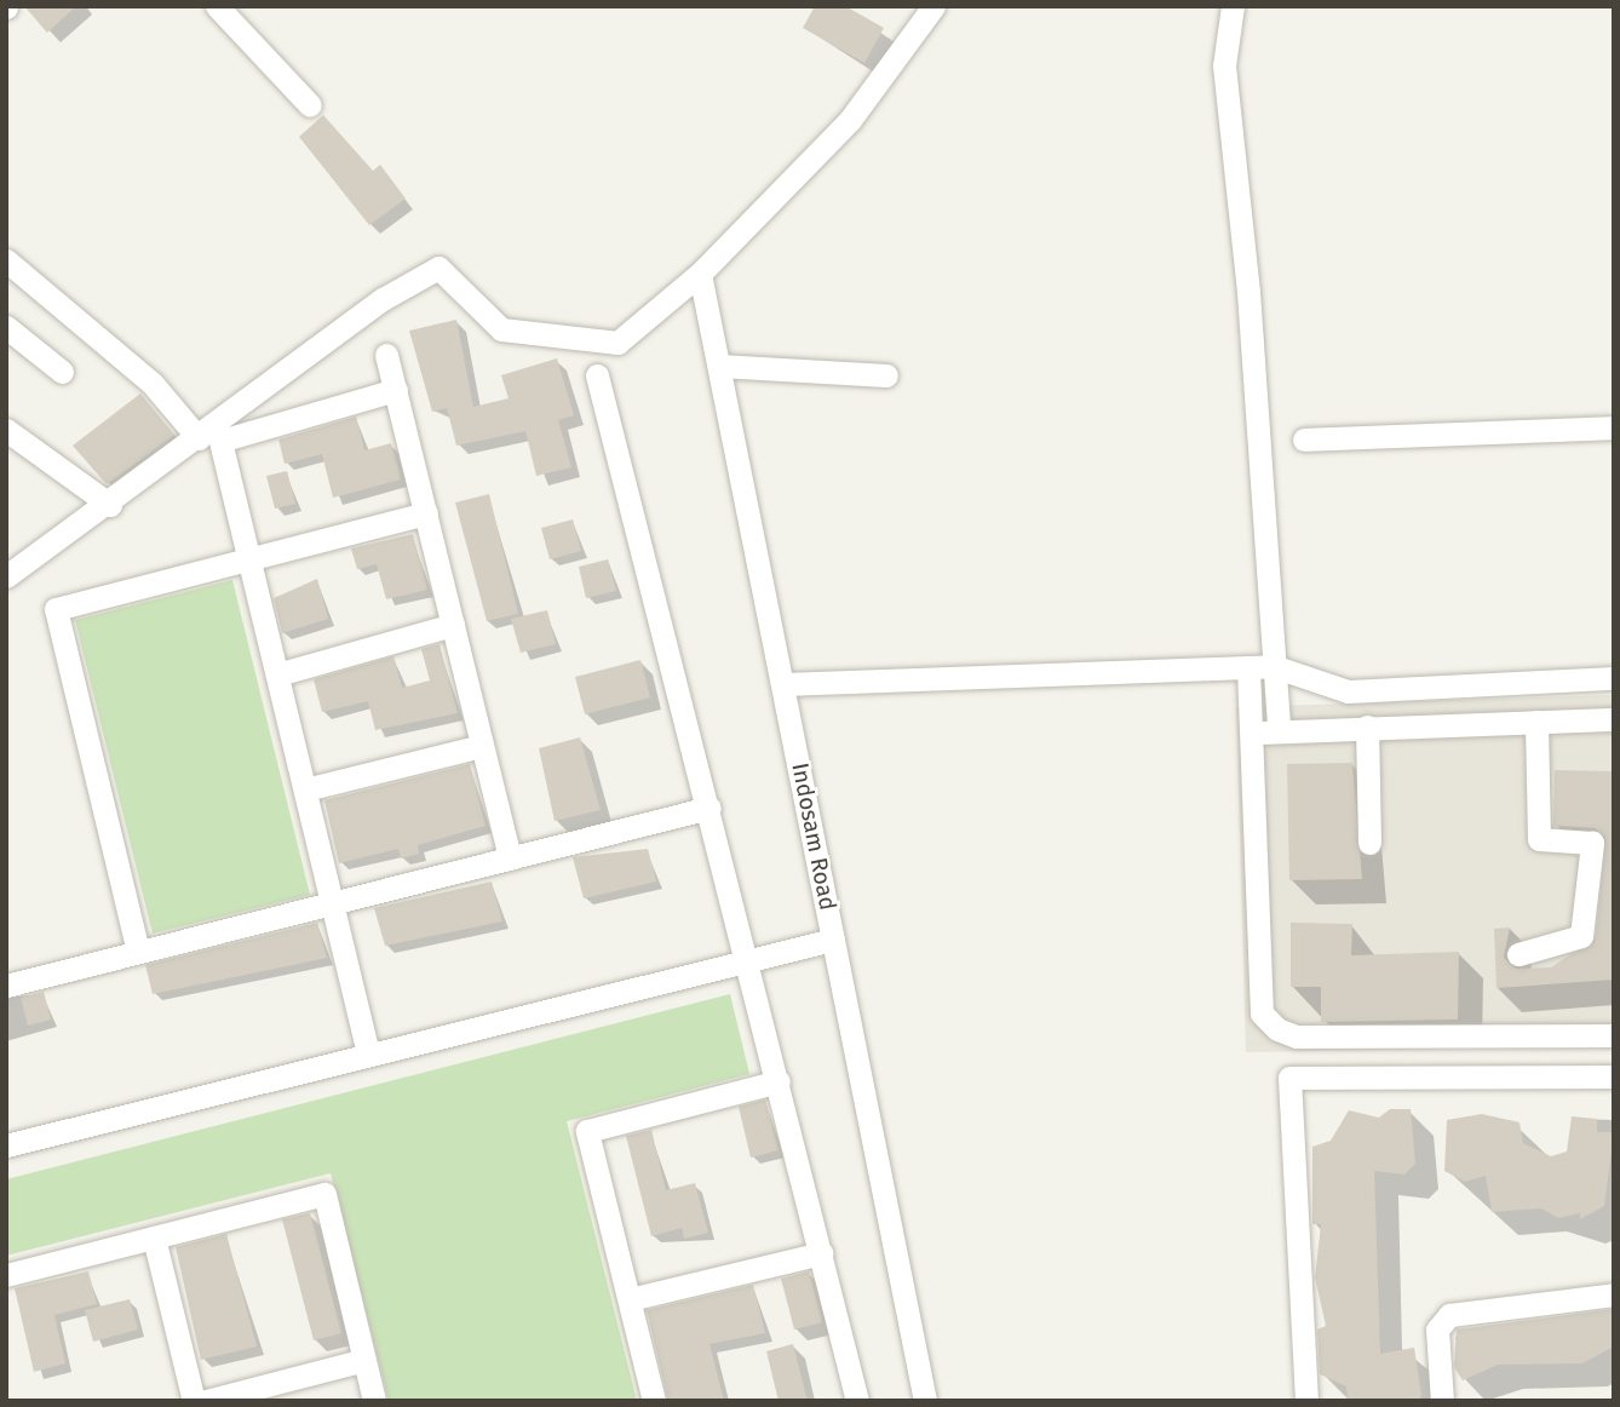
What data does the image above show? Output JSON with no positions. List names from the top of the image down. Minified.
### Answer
{"streets":{"street":["Indosam Road"]}}
